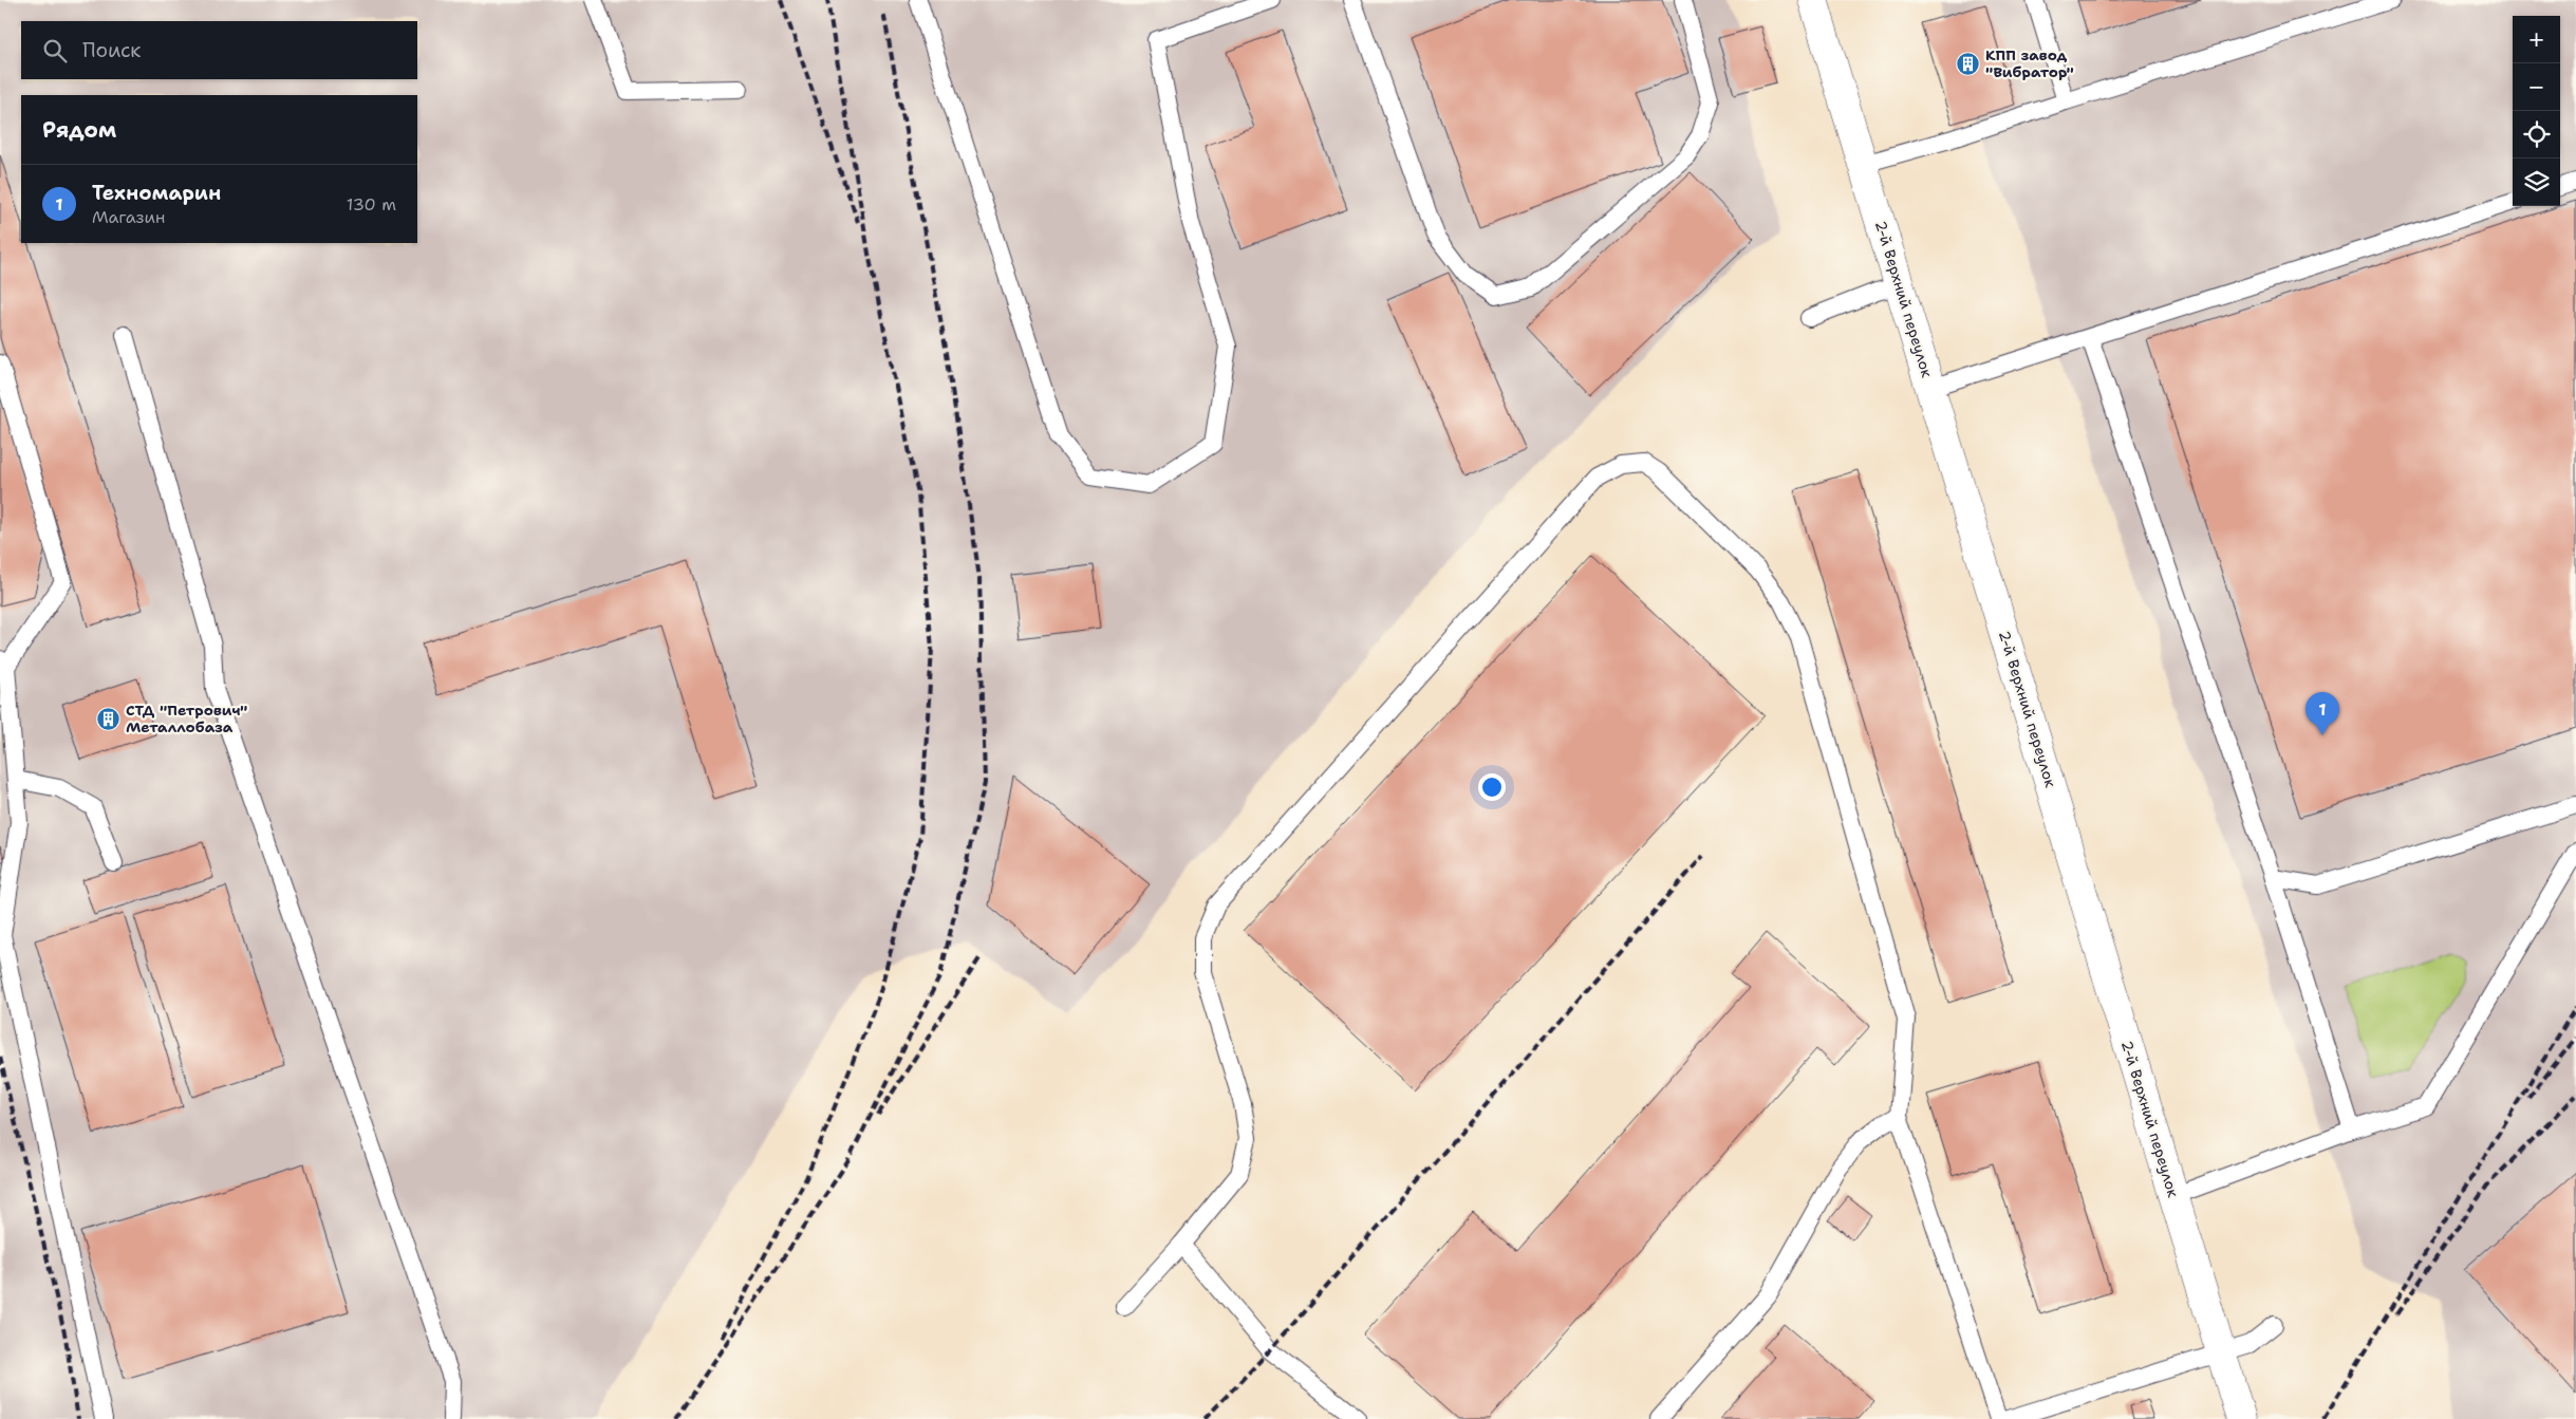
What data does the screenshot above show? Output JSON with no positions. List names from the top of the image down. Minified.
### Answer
{"streets":{"street":["2-й Верхний переулок"]},"places":{"building":["КПП завод \"Вибратор\"","СТД \"Петрович\" Металлобаза"]},"page":{"map_buttons":["+","−"],"search":"Поиск","heading":"Рядом","list":[{"mark":"1","name":"Техномарин","note":"Магазин","value":"130 m"}],"pins":"1"}}
